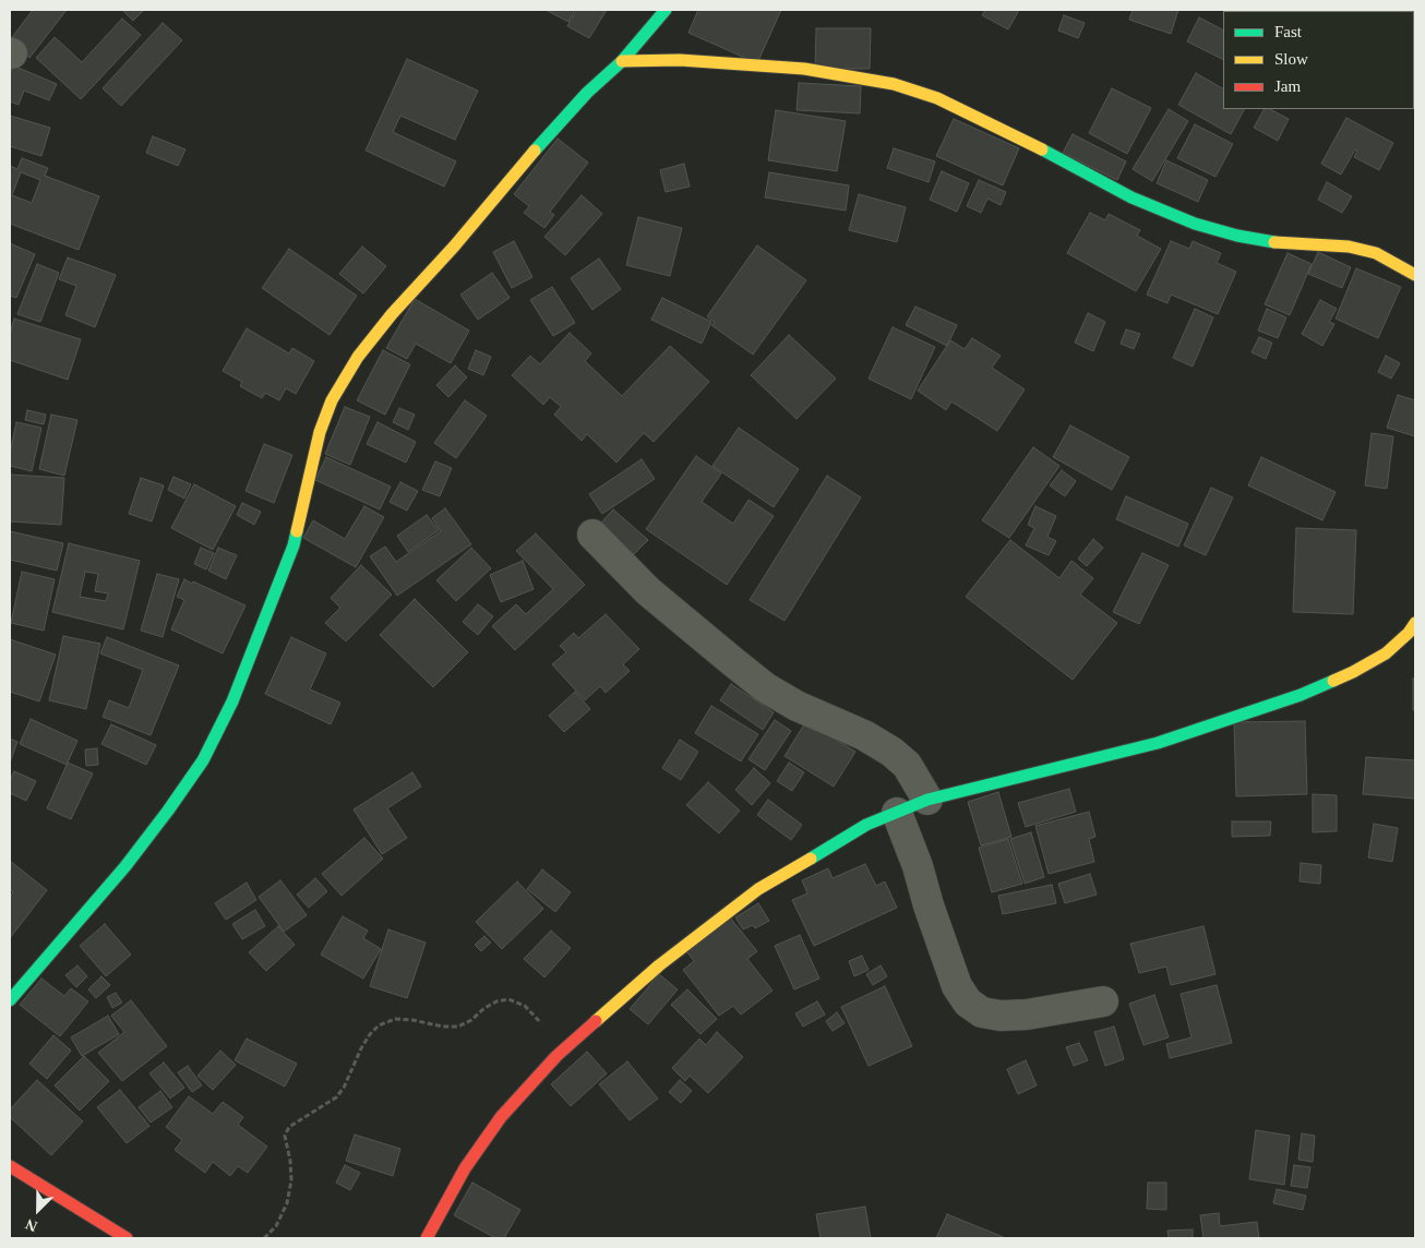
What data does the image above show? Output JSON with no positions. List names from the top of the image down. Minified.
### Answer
{"legend":["Fast","Slow","Jam"],"north":"bottom left"}
